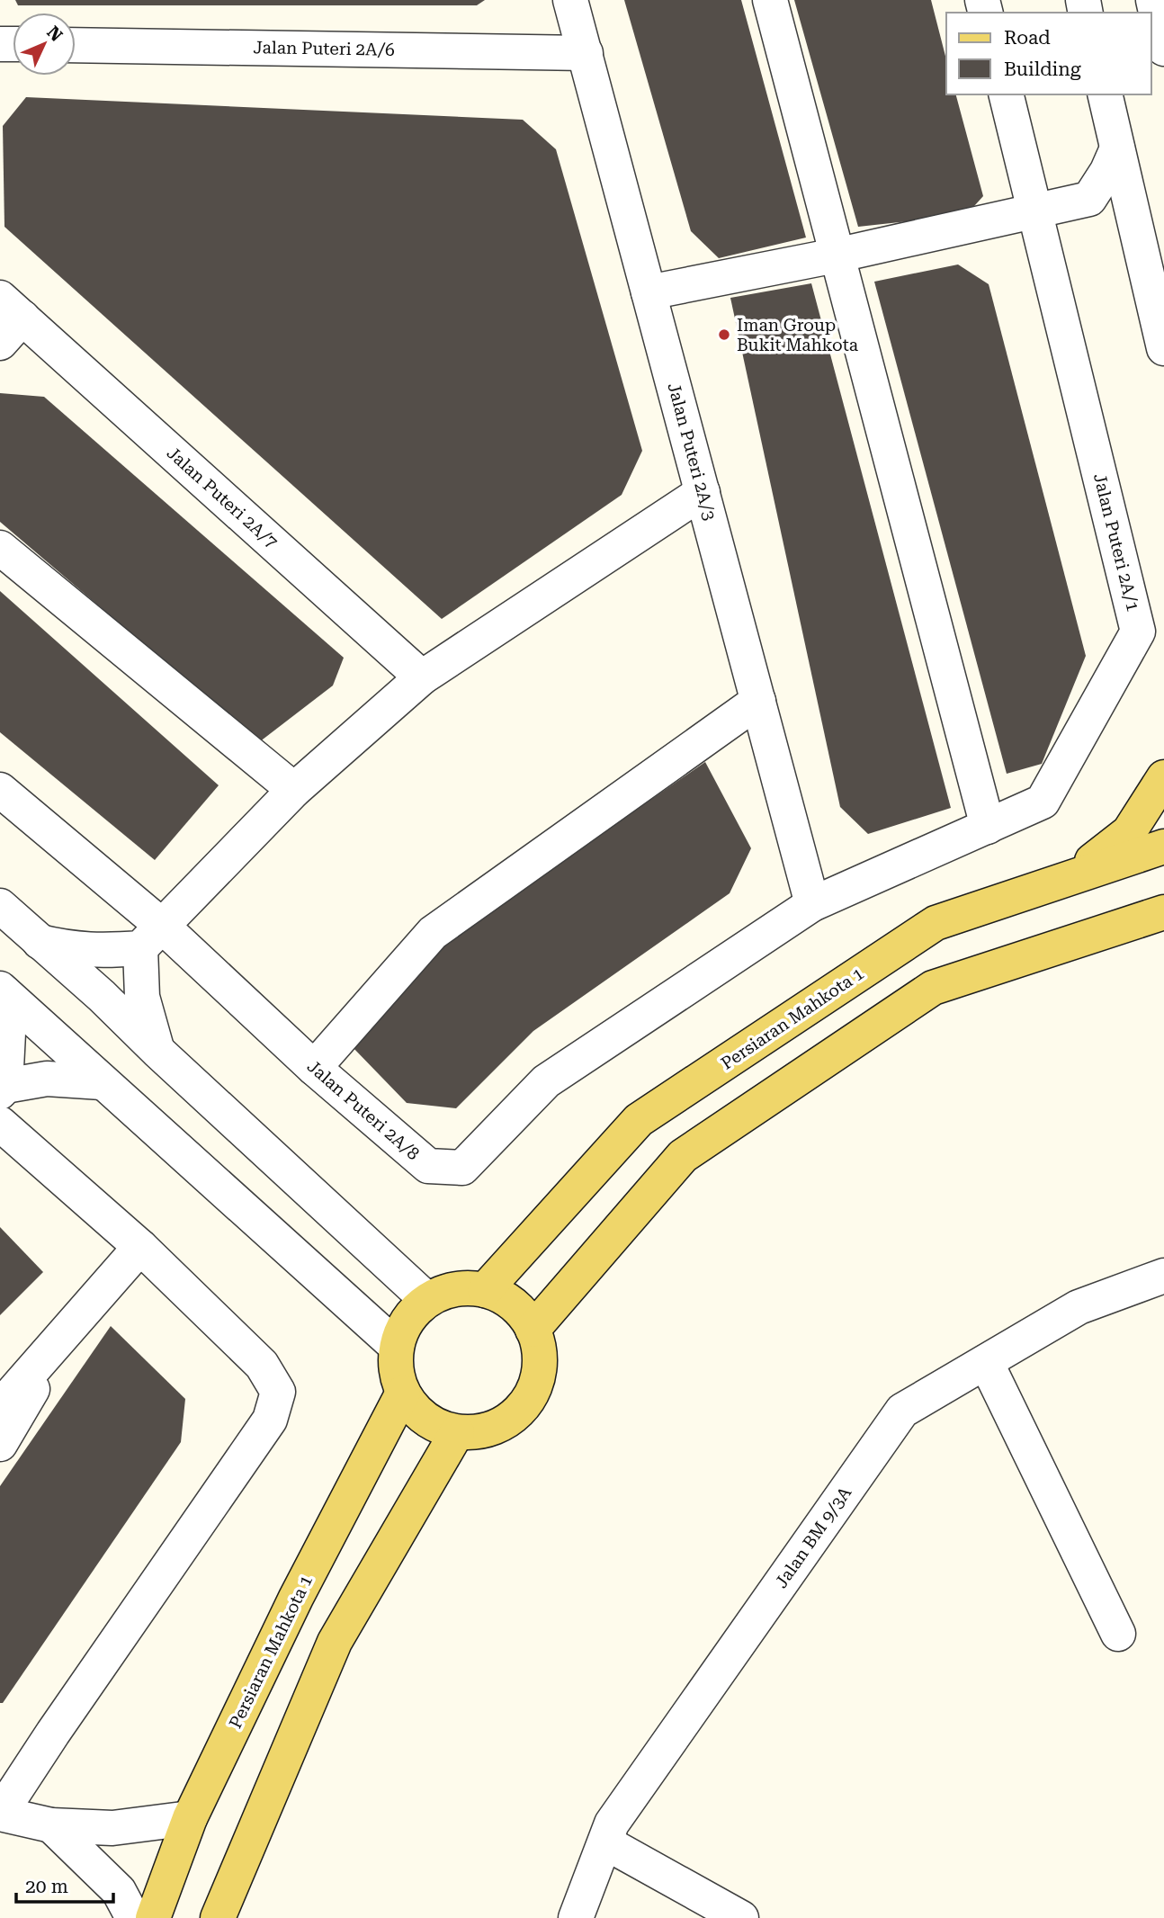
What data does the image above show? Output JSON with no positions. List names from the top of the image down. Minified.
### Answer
{"streets":{"main road":["Persiaran Mahkota 1"],"street":["Jalan Puteri 2A/6","Jalan Puteri 2A/3","Jalan Puteri 2A/7","Jalan Puteri 2A/1","Jalan Puteri 2A/8","Jalan BM 9/3A"]},"crossings":[["Jalan Puteri 2A/6","Jalan Puteri 2A/3"],["Jalan Puteri 2A/3","Jalan Puteri 2A/1"],["Jalan Puteri 2A/3","Jalan Puteri 2A/8"],["Jalan Puteri 2A/1","Jalan Puteri 2A/8"]],"places":["Iman Group Bukit Mahkota"],"legend":["Road","Building"],"scale_bar":"20 m","north":"top right"}
